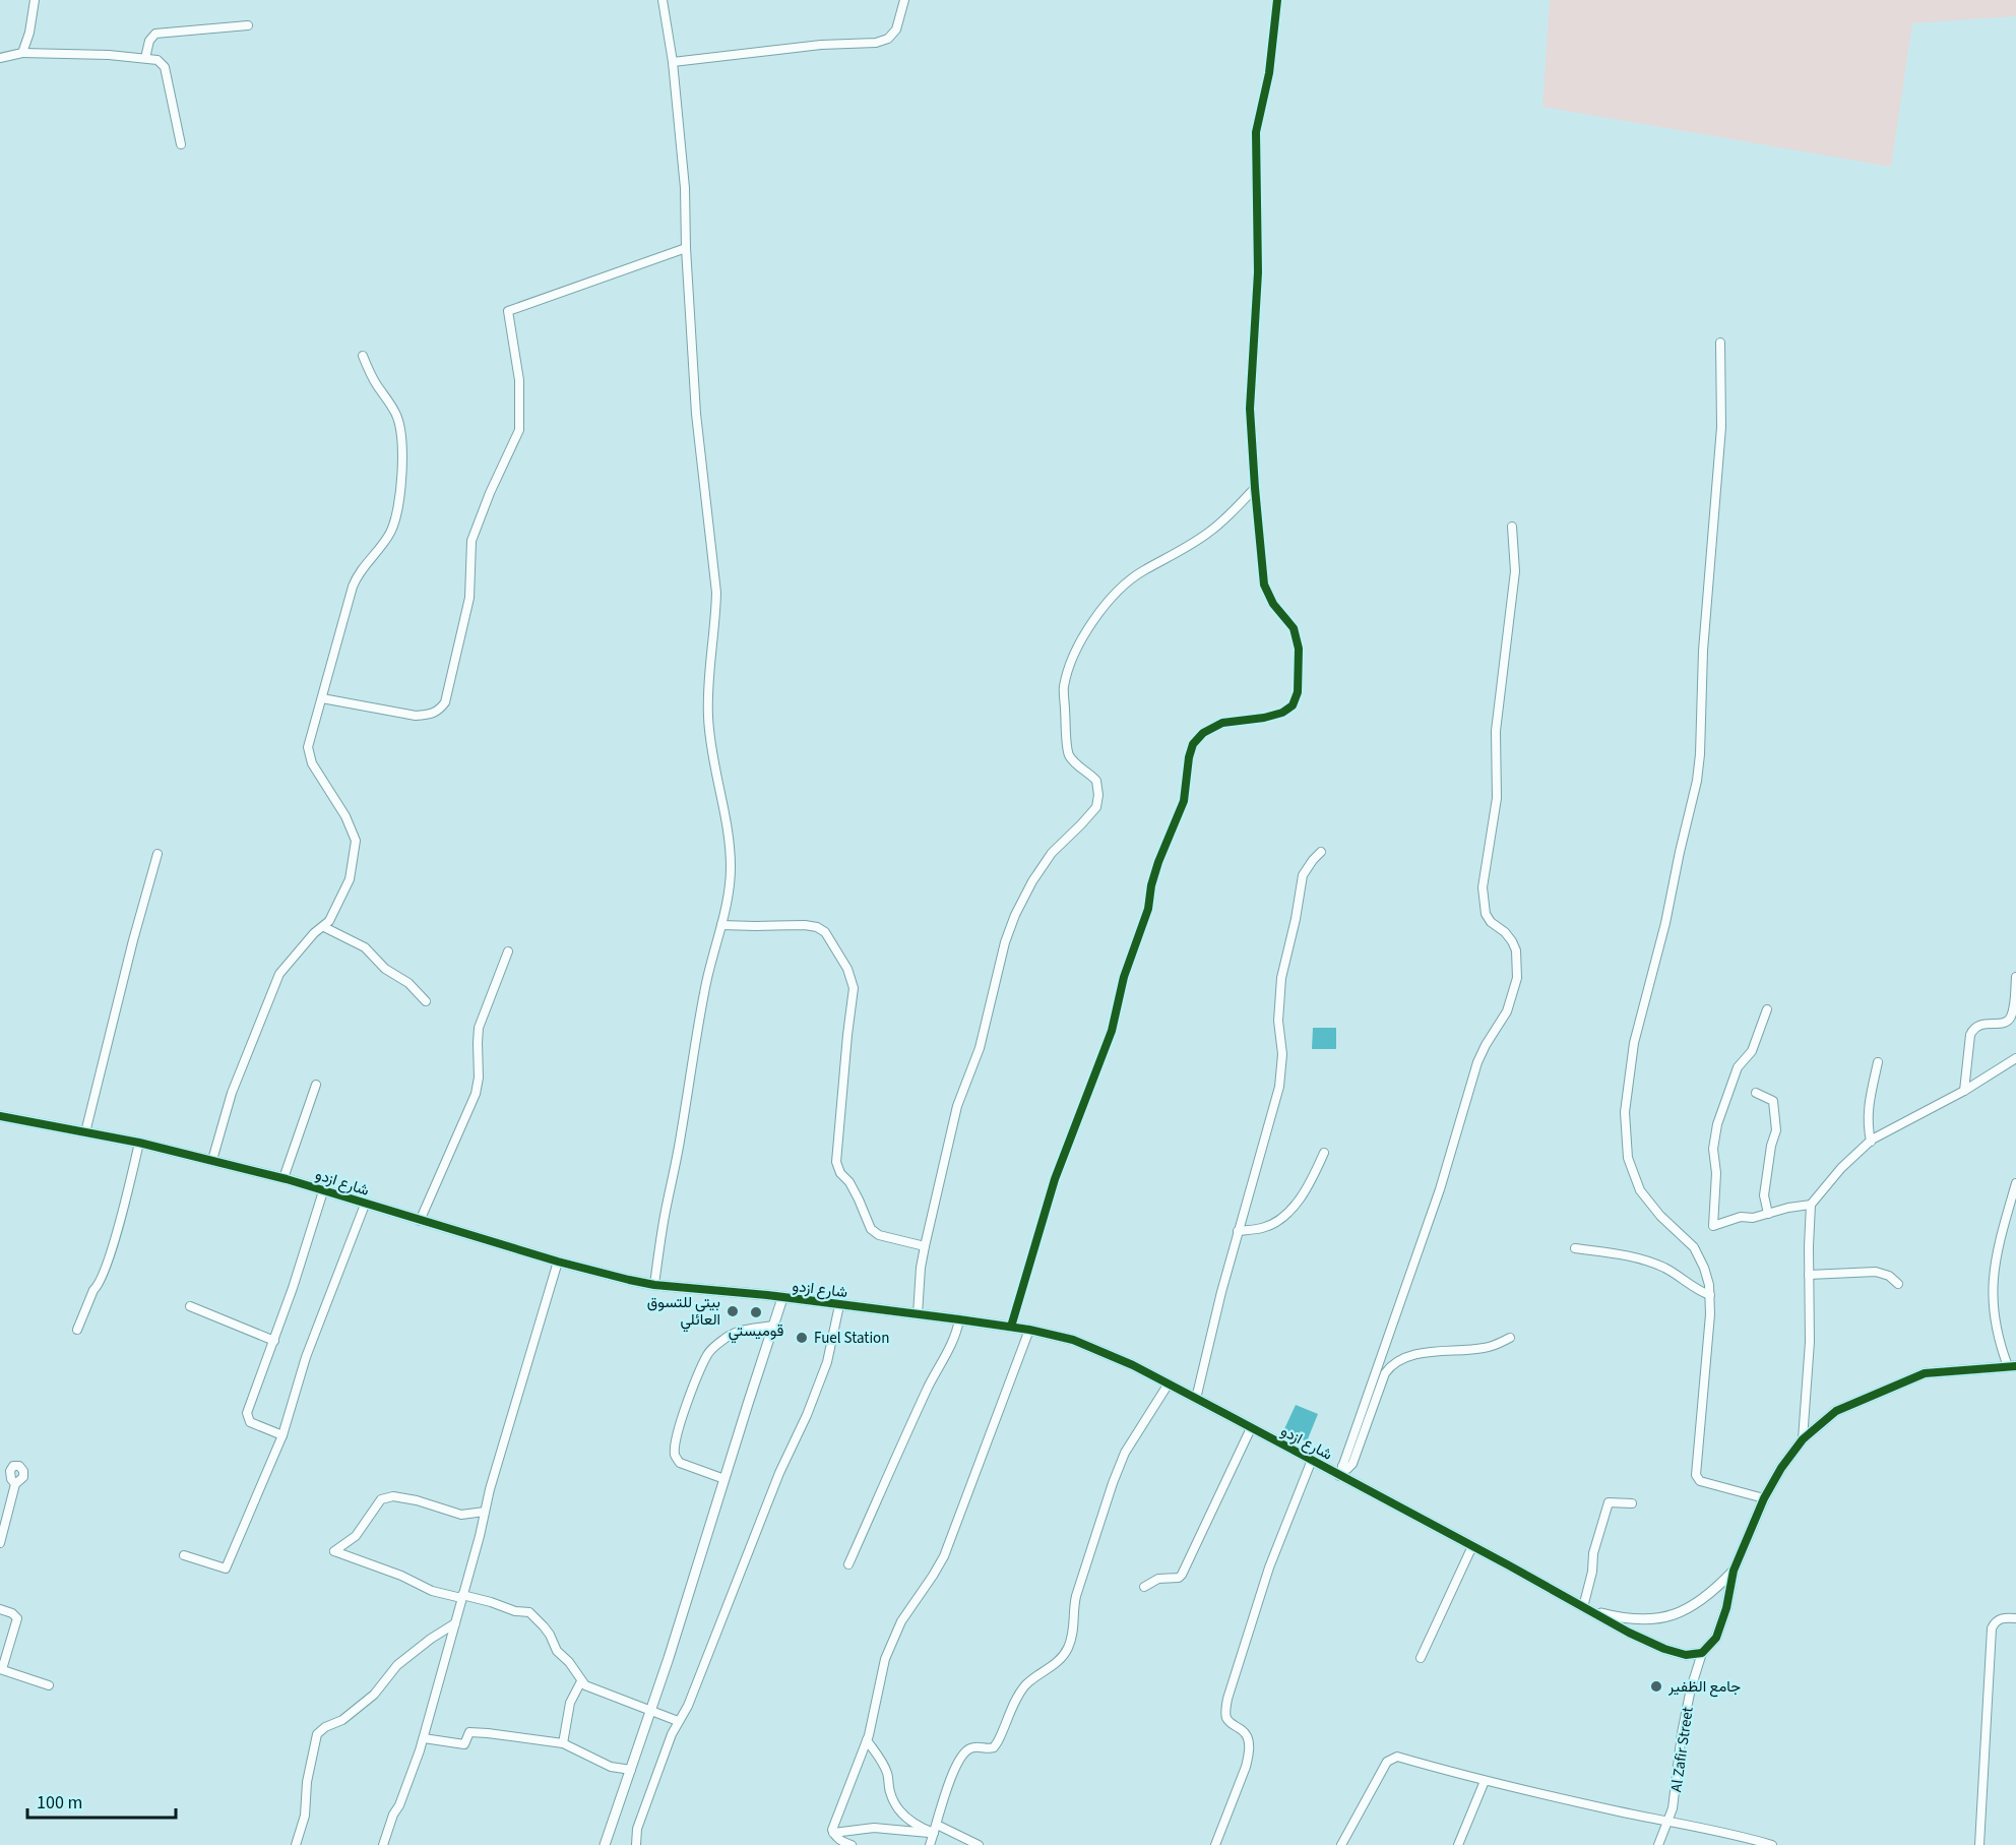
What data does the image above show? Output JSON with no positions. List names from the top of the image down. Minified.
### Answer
{"streets":{"street":["شارع ازدو","Al Zafir Street"]},"crossings":[["شارع ازدو","Al Zafir Street"]],"places":["بيتي للتسوق العائلي","قوميستي","Fuel Station","جامع الظفير"],"scale_bar":"100 m"}
